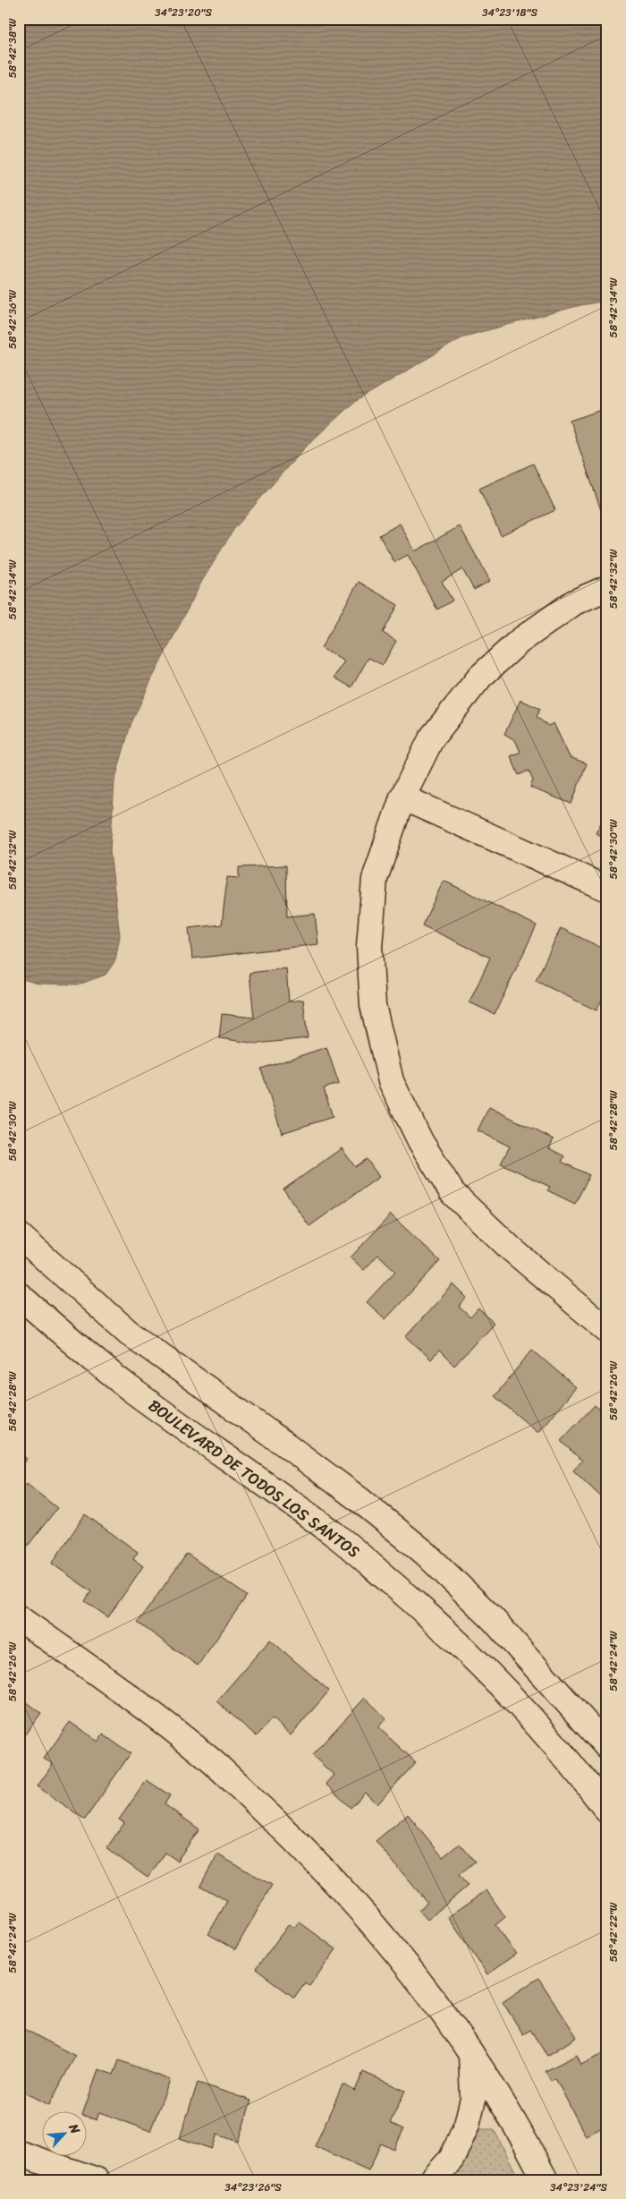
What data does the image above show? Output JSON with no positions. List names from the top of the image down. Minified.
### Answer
{"streets":{"street":["BOULEVARD DE TODOS LOS SANTOS"]},"north":"top right","coordinates":["34°23'20\"S","34°23'18\"S","58°42'38\"W","58°42'34\"W","58°42'36\"W","58°42'32\"W","58°42'30\"W","58°42'28\"W","58°42'26\"W","58°42'24\"W","58°42'22\"W","34°23'26\"S","34°23'24\"S"]}
